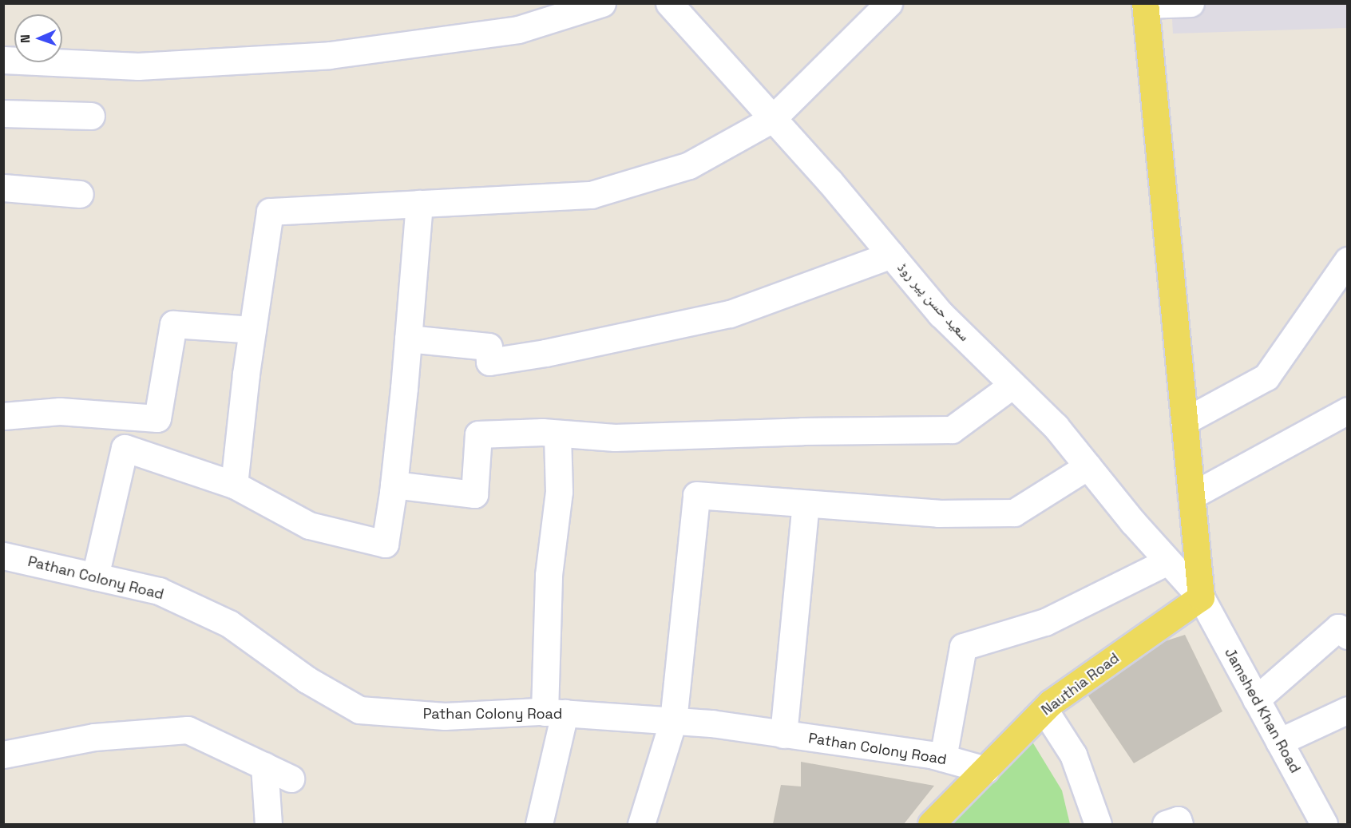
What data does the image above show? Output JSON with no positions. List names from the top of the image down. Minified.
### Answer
{"streets":{"main road":["Nauthia Road"],"street":["سعید حسن پیر روڈ","Pathan Colony Road","Jamshed Khan Road"]},"crossings":[["سعید حسن پیر روڈ","Nauthia Road"],["سعید حسن پیر روڈ","Jamshed Khan Road"],["Pathan Colony Road","Nauthia Road"],["Nauthia Road","Jamshed Khan Road"]],"north":"left"}
